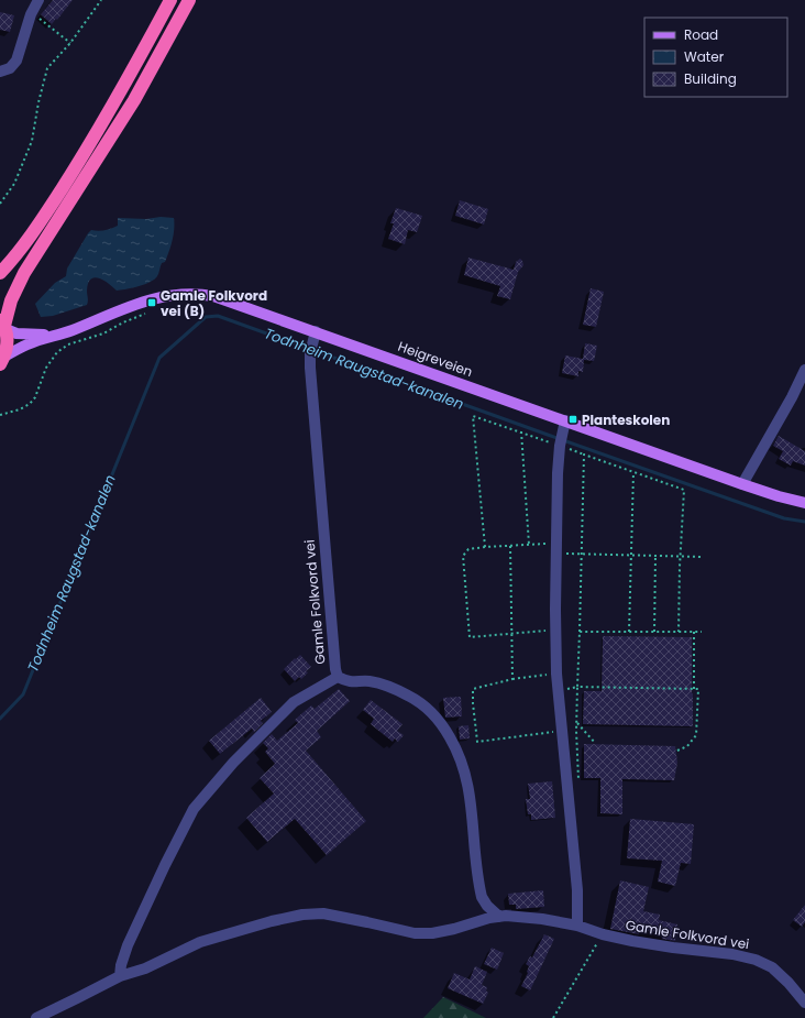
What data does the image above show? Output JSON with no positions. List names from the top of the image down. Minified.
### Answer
{"streets":{"main road":["Heigreveien"],"street":["Gamle Folkvord vei"]},"crossings":[["Heigreveien","Gamle Folkvord vei"]],"water":["Todnheim Raugstad-kanalen"],"places":{"transit":["Gamle Folkvord vei (B)","Planteskolen"]},"legend":["Road","Water","Building"]}
